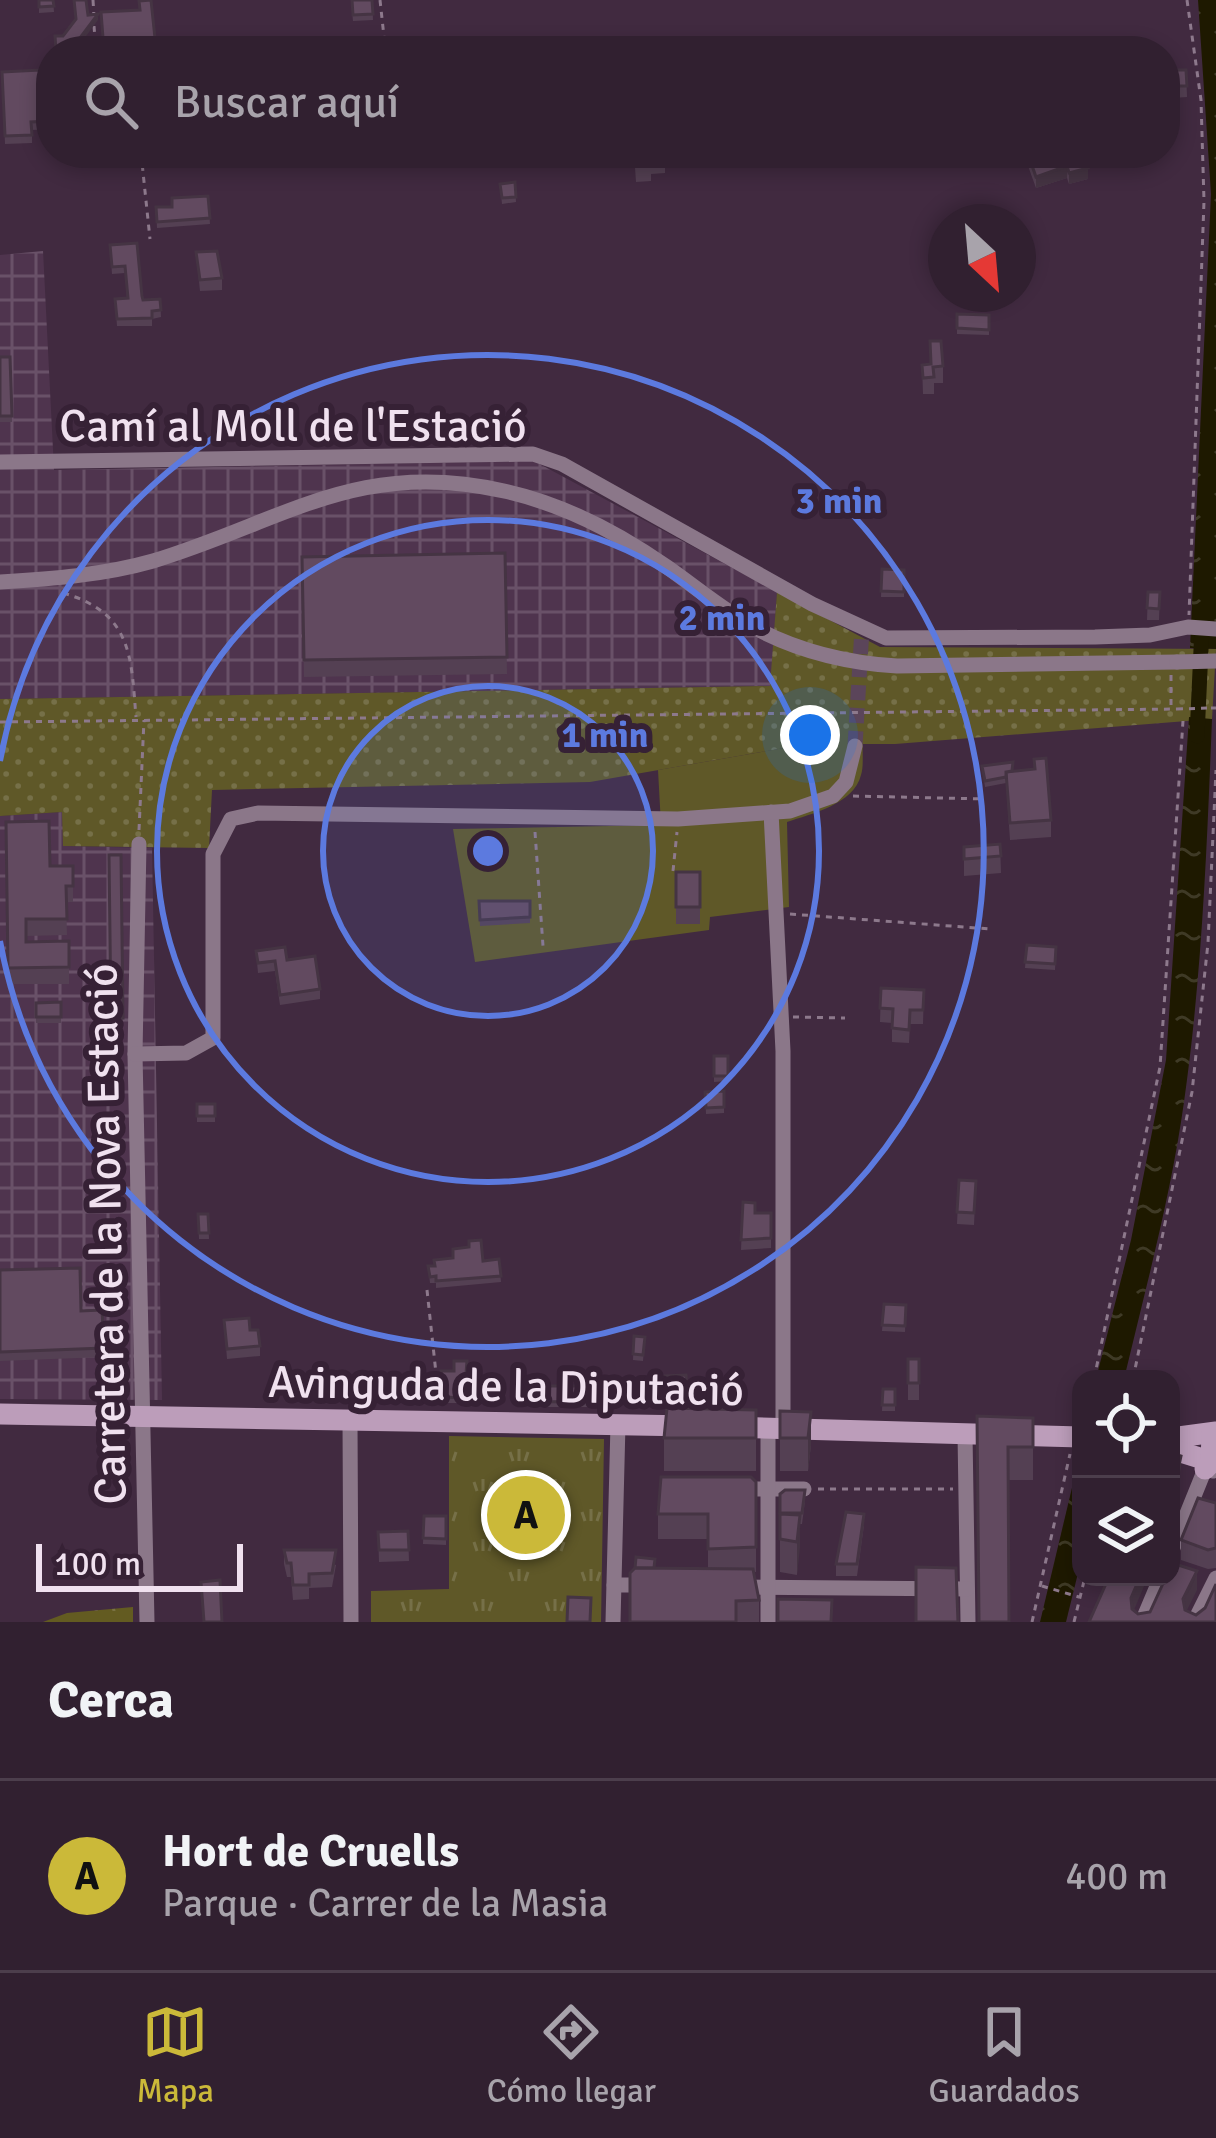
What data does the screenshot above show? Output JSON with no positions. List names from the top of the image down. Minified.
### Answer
{"streets":{"street":["Camí al Moll de l'Estació","Carretera de la Nova Estació","Avinguda de la Diputació"]},"crossings":[["Carretera de la Nova Estació","Avinguda de la Diputació"]],"scale_bar":"100 m","north":"bottom right","page":{"search":"Buscar aquí","pins":"A","scale":"100 m","heading":"Cerca","list":[{"mark":"A","name":"Hort de Cruells","note":"Parque · Carrer de la Masia","value":"400 m"}],"nav":["Mapa","Cómo llegar","Guardados"]},"rings":["3 min","2 min","1 min"]}
